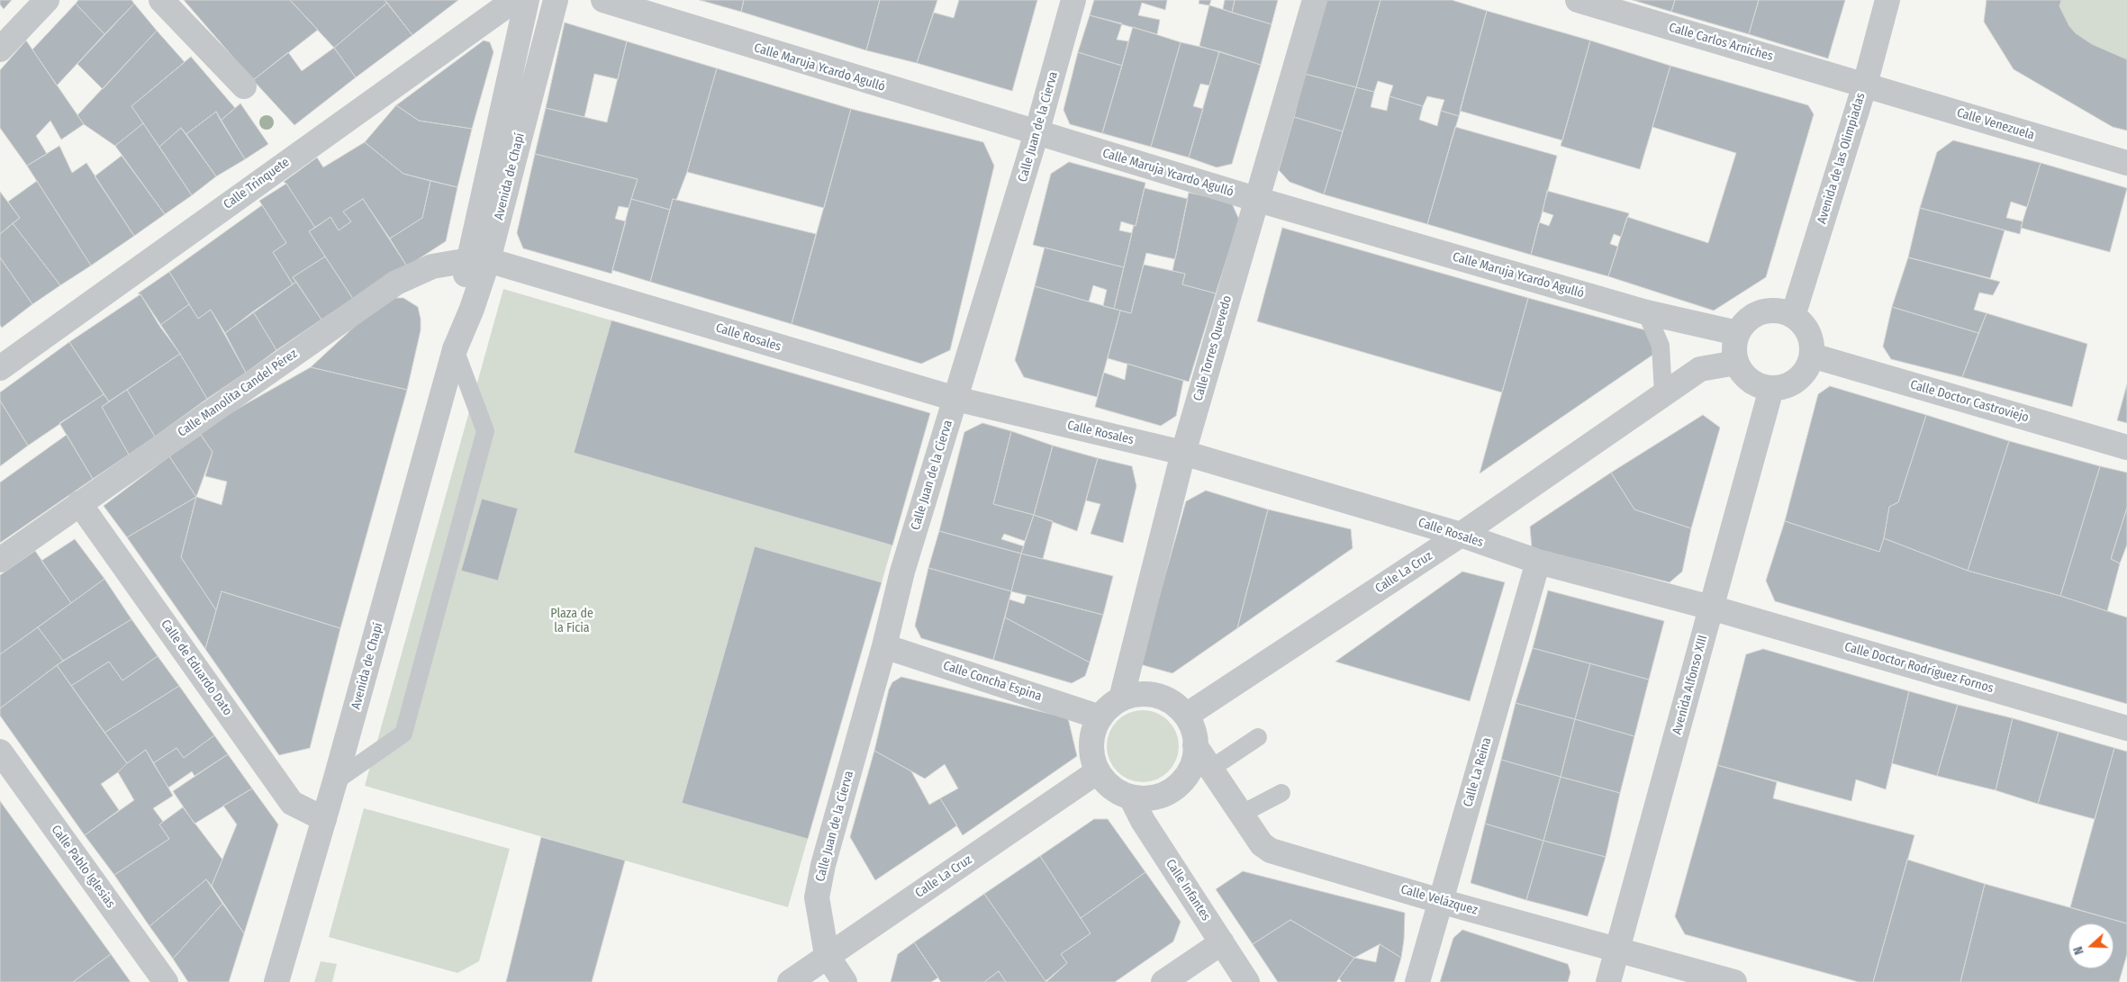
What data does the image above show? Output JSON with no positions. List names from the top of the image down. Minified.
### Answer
{"streets":{"street":["Calle Carlos Arniches","Calle Maruja Ycardo Agulló","Calle Venezuela","Calle Juan de la Cierva","Avenida de las Olimpiadas","Avenida de Chapí","Calle Trinquete","Calle Rosales","Calle Torres Quevedo","Calle Manolita Candel Pérez","Calle Doctor Castroviejo","Calle La Cruz","Calle de Eduardo Dato","Calle Doctor Rodríguez Fornos","Calle Concha Espina","Avenida Alfonso XIII","Calle La Reina","Calle Pablo Iglesias","Calle Infantes","Calle Velázquez"]},"crossings":[["Calle Carlos Arniches","Calle Venezuela"],["Calle Carlos Arniches","Avenida de las Olimpiadas"],["Calle Maruja Ycardo Agulló","Calle Juan de la Cierva"],["Calle Maruja Ycardo Agulló","Avenida de las Olimpiadas"],["Calle Maruja Ycardo Agulló","Calle Torres Quevedo"],["Calle Maruja Ycardo Agulló","Calle Doctor Castroviejo"],["Calle Maruja Ycardo Agulló","Calle La Cruz"],["Calle Maruja Ycardo Agulló","Avenida Alfonso XIII"],["Calle Venezuela","Avenida de las Olimpiadas"],["Calle Juan de la Cierva","Calle Rosales"],["Calle Juan de la Cierva","Calle La Cruz"],["Calle Juan de la Cierva","Calle Concha Espina"],["Avenida de las Olimpiadas","Calle Doctor Castroviejo"],["Avenida de las Olimpiadas","Calle La Cruz"],["Avenida de las Olimpiadas","Avenida Alfonso XIII"],["Avenida de Chapí","Calle Rosales"],["Avenida de Chapí","Calle Manolita Candel Pérez"],["Avenida de Chapí","Calle de Eduardo Dato"],["Calle Rosales","Calle Torres Quevedo"],["Calle Rosales","Calle Manolita Candel Pérez"],["Calle Rosales","Calle La Cruz"],["Calle Rosales","Calle Doctor Rodríguez Fornos"],["Calle Rosales","Avenida Alfonso XIII"],["Calle Rosales","Calle La Reina"],["Calle Torres Quevedo","Calle La Cruz"],["Calle Torres Quevedo","Calle Concha Espina"],["Calle Torres Quevedo","Calle Infantes"],["Calle Torres Quevedo","Calle Velázquez"],["Calle Manolita Candel Pérez","Calle de Eduardo Dato"],["Calle Doctor Castroviejo","Calle La Cruz"],["Calle Doctor Castroviejo","Avenida Alfonso XIII"],["Calle La Cruz","Calle Concha Espina"],["Calle La Cruz","Avenida Alfonso XIII"],["Calle La Cruz","Calle Infantes"],["Calle La Cruz","Calle Velázquez"],["Calle Doctor Rodríguez Fornos","Avenida Alfonso XIII"],["Calle Concha Espina","Calle Infantes"],["Calle Concha Espina","Calle Velázquez"],["Avenida Alfonso XIII","Calle Velázquez"],["Calle La Reina","Calle Velázquez"],["Calle Infantes","Calle Velázquez"]],"parks":["Plaza de la Ficia"],"north":"left"}
